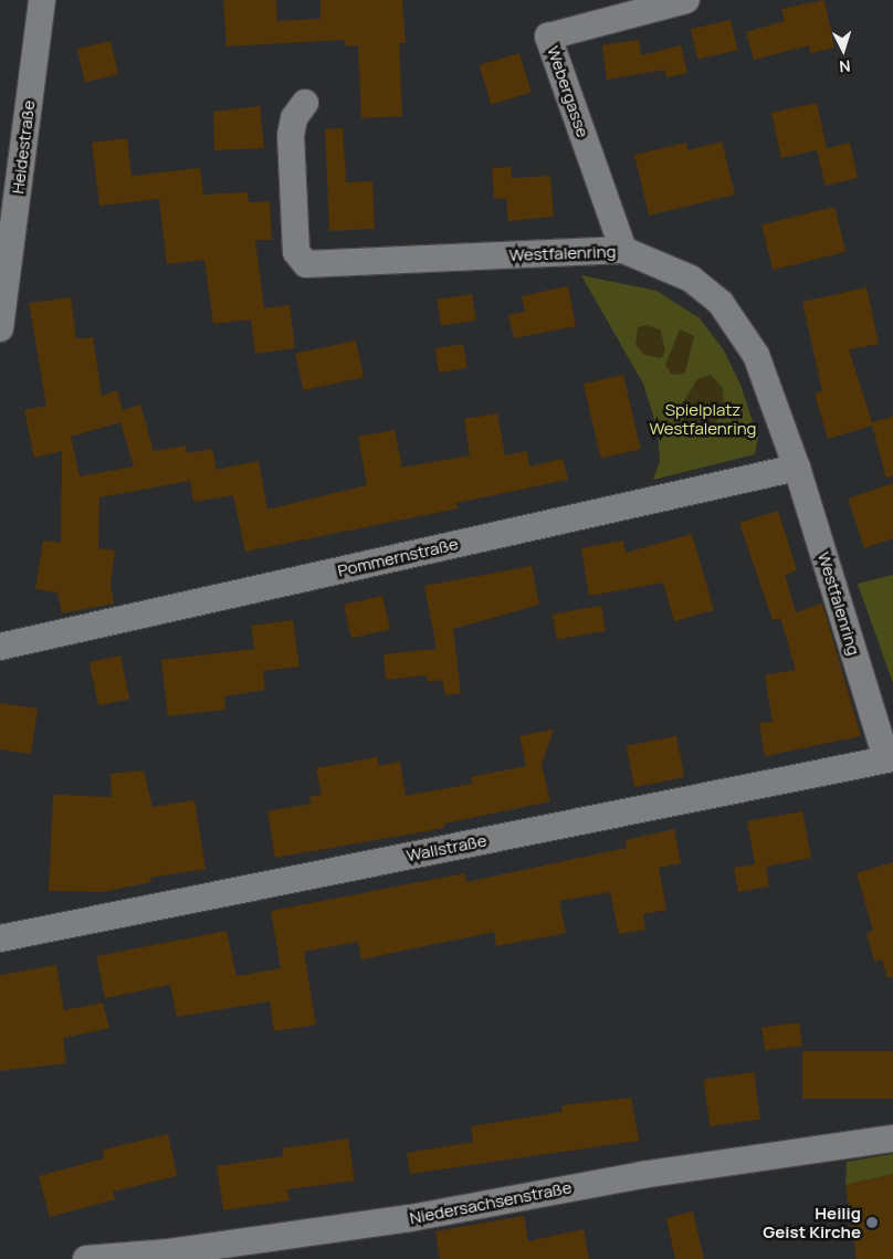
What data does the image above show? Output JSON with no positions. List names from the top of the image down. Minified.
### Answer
{"streets":{"street":["Webergasse","Heidestraße","Westfalenring","Pommernstraße","Wallstraße","Niedersachsenstraße"]},"crossings":[["Webergasse","Westfalenring"],["Westfalenring","Pommernstraße"],["Westfalenring","Wallstraße"]],"parks":["Spielplatz Westfalenring"],"places":["Heilig Geist Kirche"],"north":"bottom"}
